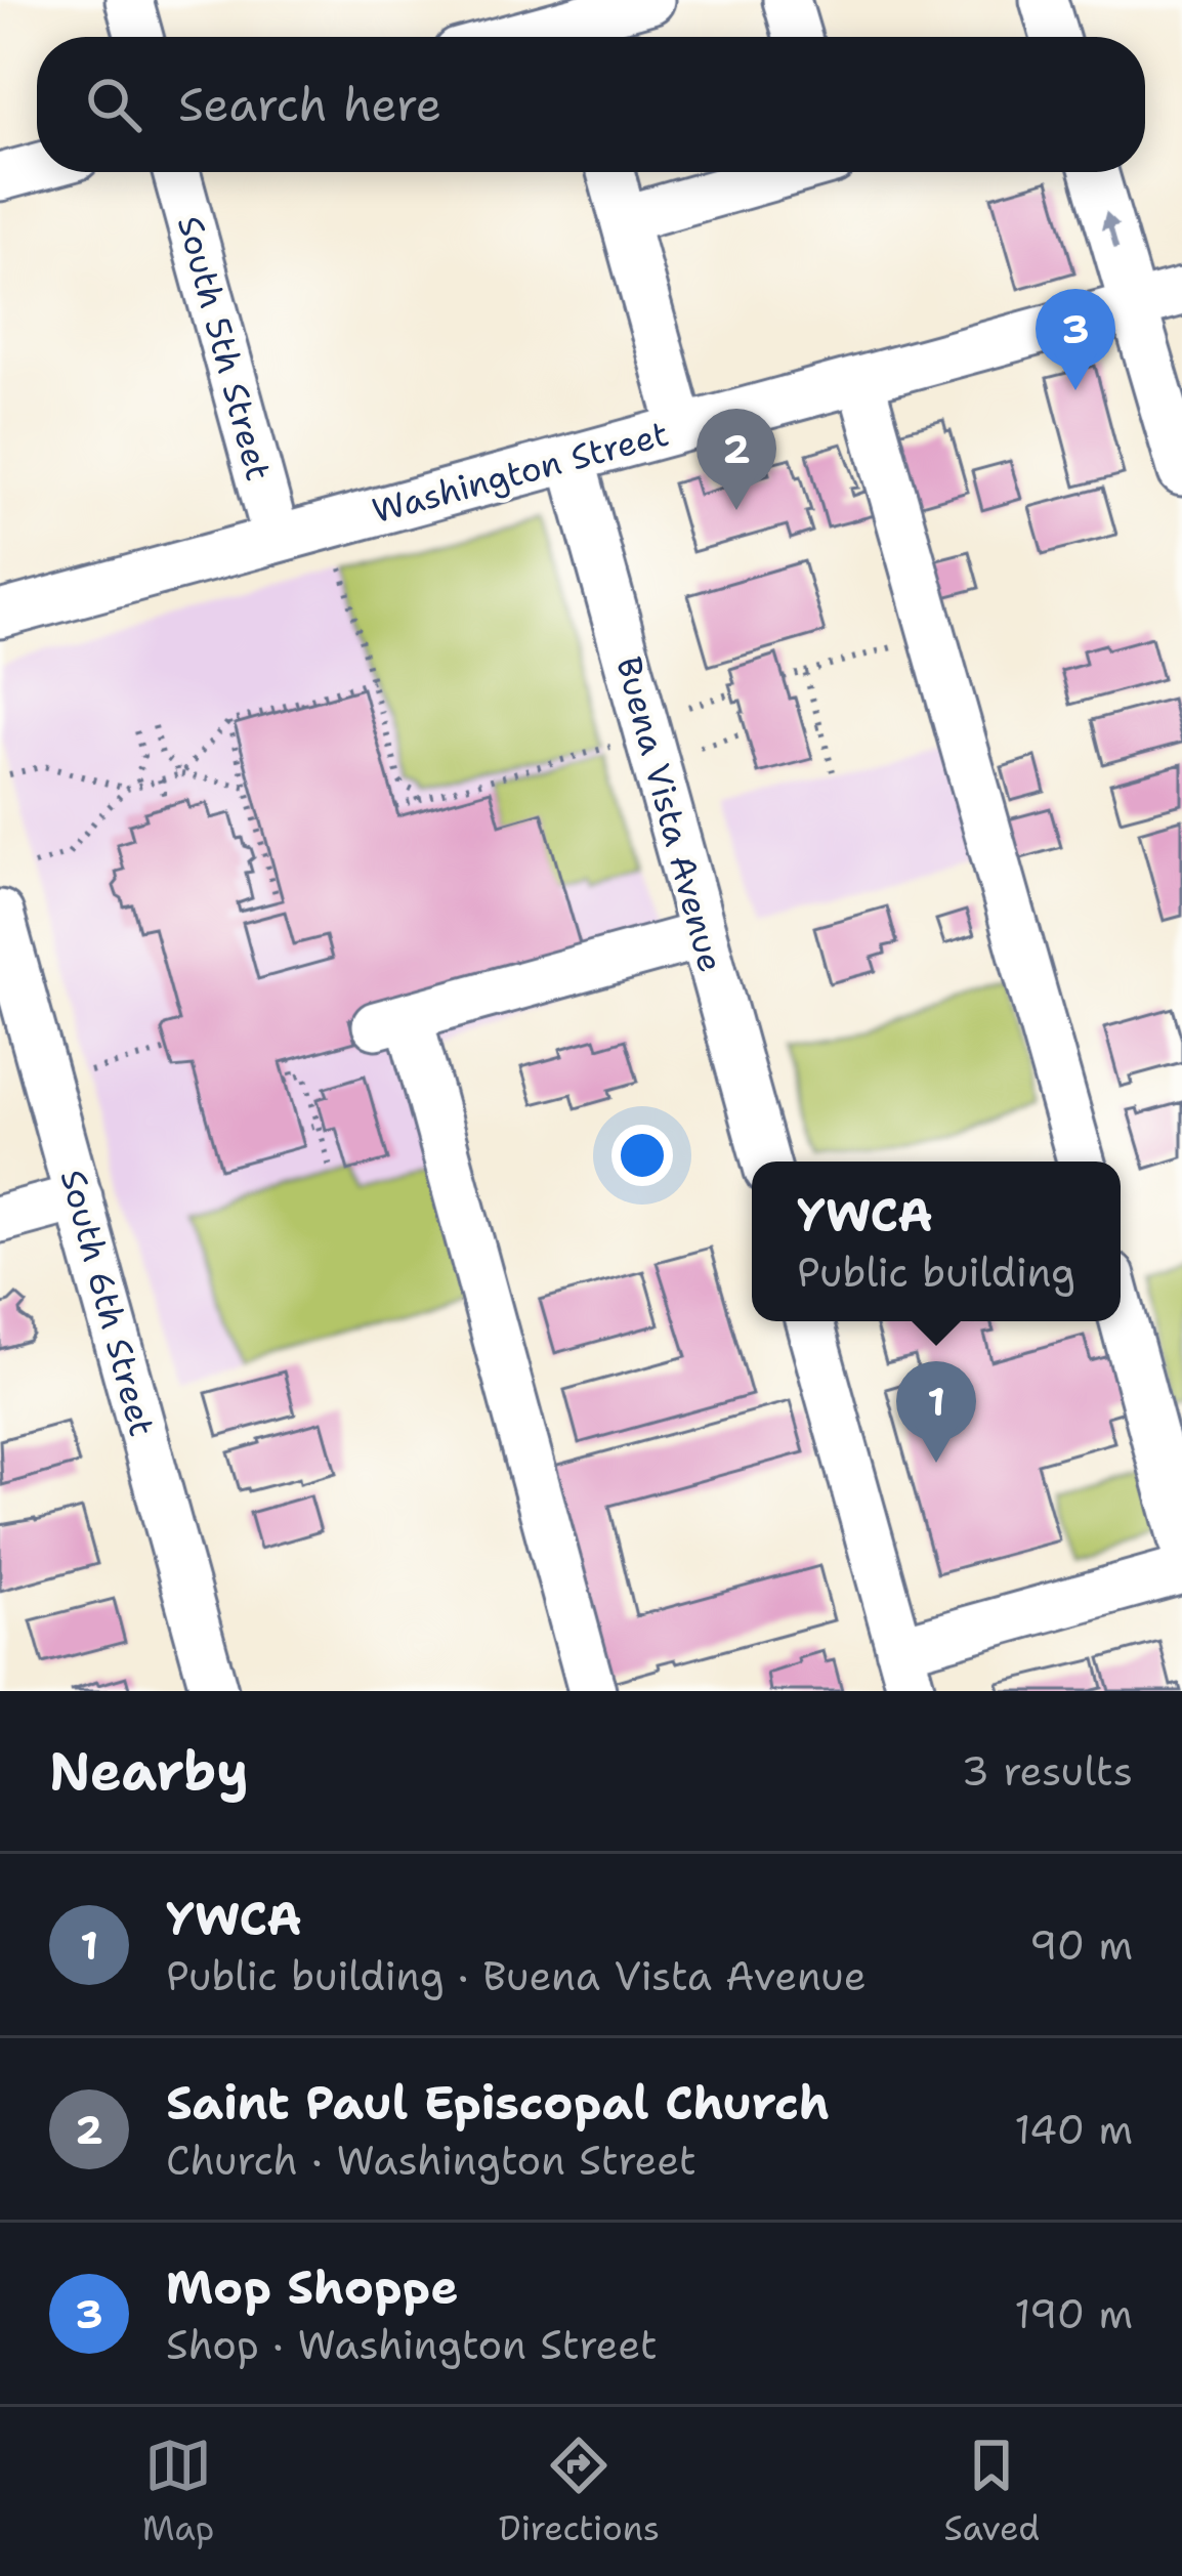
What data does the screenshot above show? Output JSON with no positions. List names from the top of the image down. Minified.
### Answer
{"streets":{"street":["South 5th Street","Washington Street","Buena Vista Avenue","South 6th Street"]},"crossings":[["South 5th Street","Washington Street"],["Washington Street","Buena Vista Avenue"]],"page":{"search":"Search here","pins":["3","2","1"],"popup":["YWCA","Public building"],"heading":["Nearby","3 results"],"list":[{"mark":"1","name":"YWCA","note":"Public building · Buena Vista Avenue","value":"90 m"},{"mark":"2","name":"Saint Paul Episcopal Church","note":"Church · Washington Street","value":"140 m"},{"mark":"3","name":"Mop Shoppe","note":"Shop · Washington Street","value":"190 m"}],"nav":["Map","Directions","Saved"]}}
